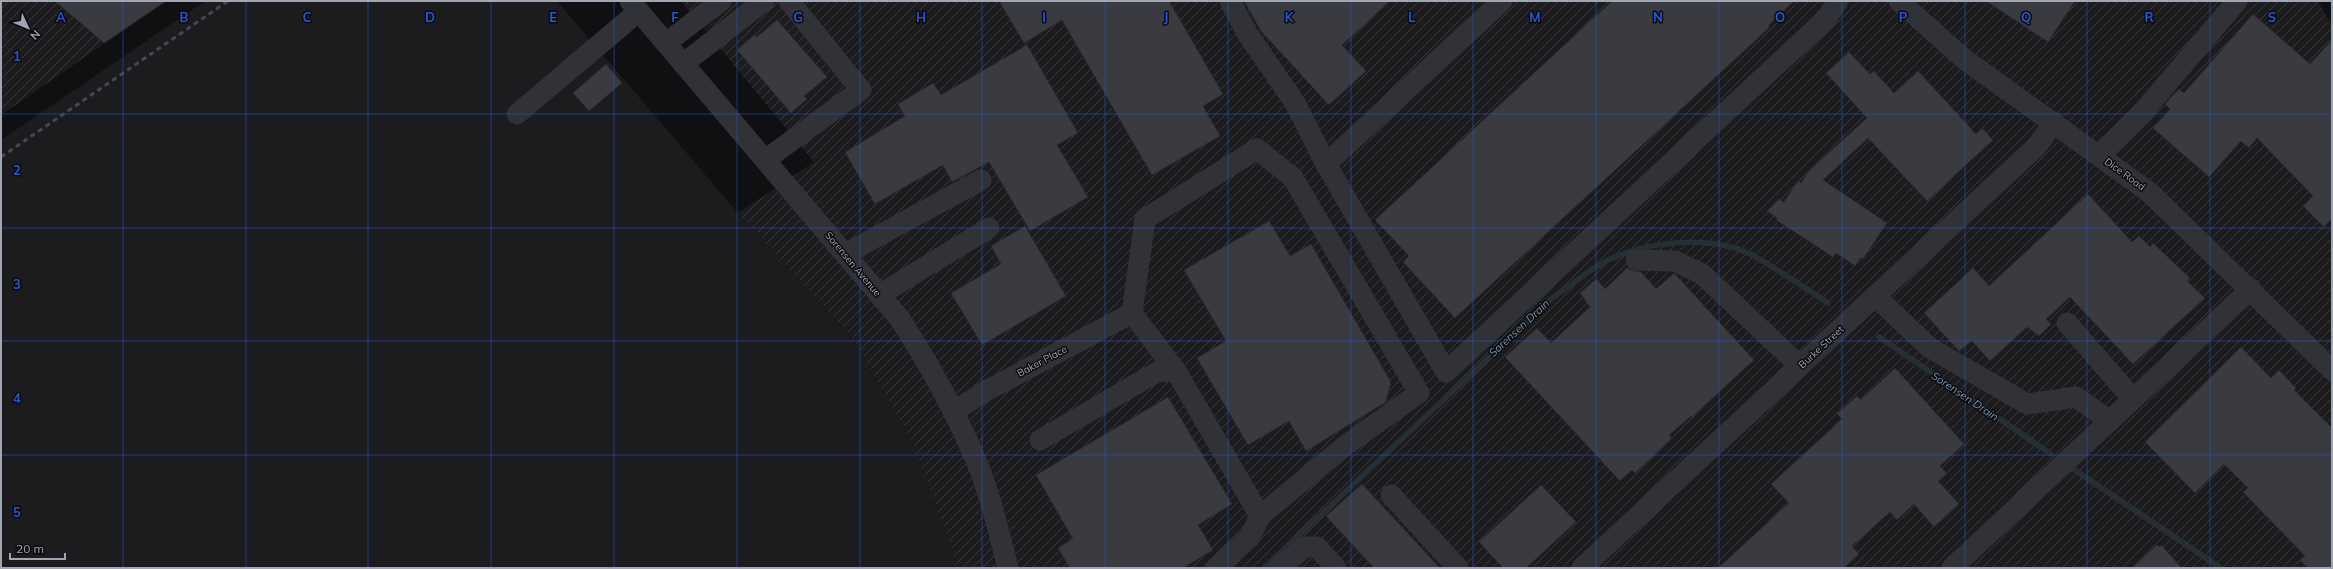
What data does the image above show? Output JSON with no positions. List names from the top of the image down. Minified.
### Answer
{"streets":{"street":["Dice Road","Sorensen Avenue","Burke Street","Baker Place"]},"crossings":[["Dice Road","Burke Street"],["Sorensen Avenue","Baker Place"]],"water":["Sorensen Drain"],"scale_bar":"20 m","north":"bottom right","grid":{"columns":["A","B","C","D","E","F","G","H","I","J","K","L","M","N","O","P","Q","R","S"],"rows":["1","2","3","4","5"]}}
